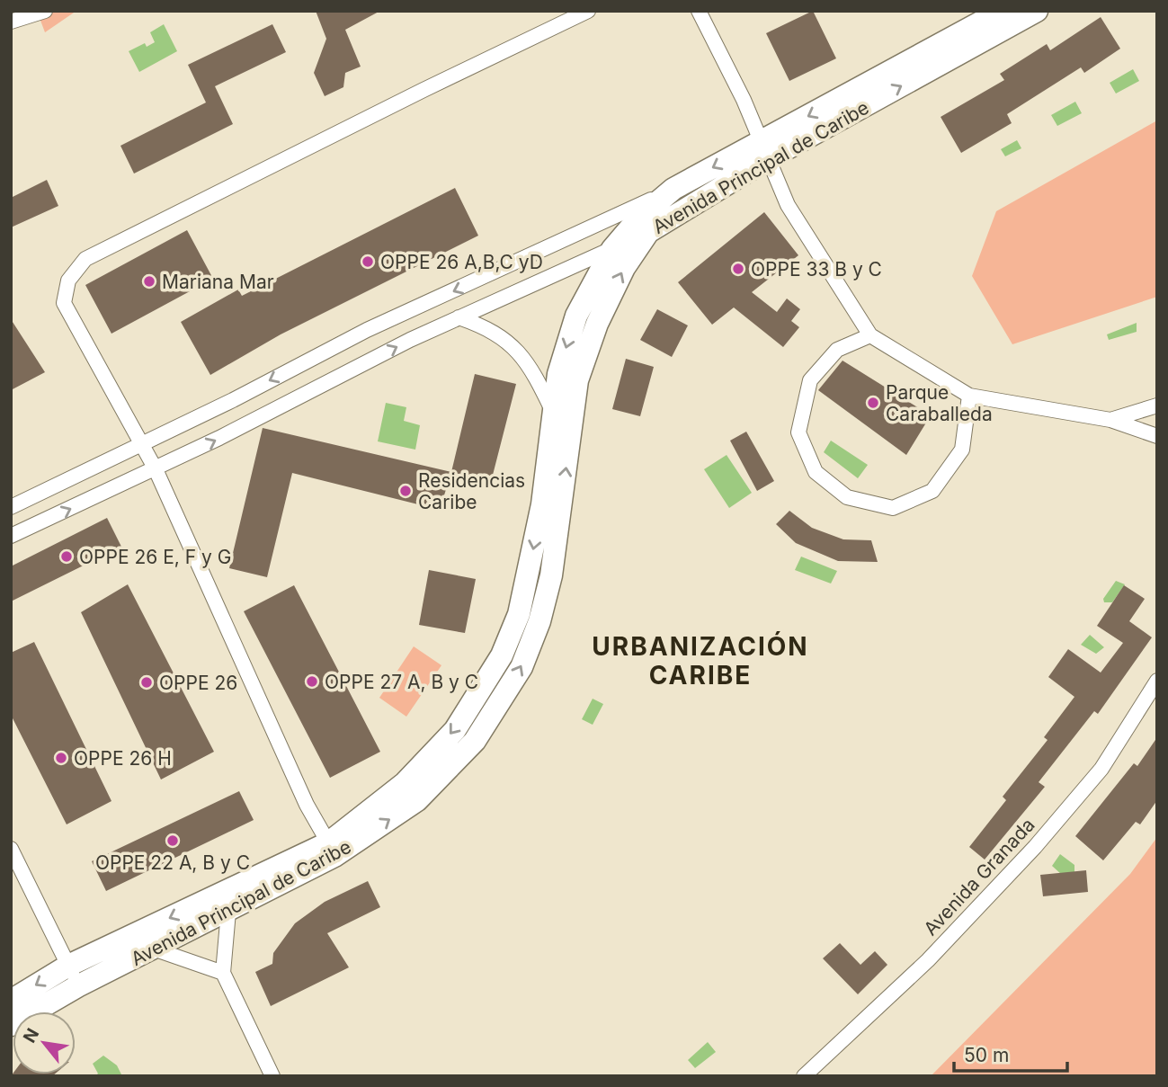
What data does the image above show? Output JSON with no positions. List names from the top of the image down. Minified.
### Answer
{"streets":{"main road":["Avenida Principal de Caribe"],"street":["Avenida Granada"]},"districts":["URBANIZACIÓN CARIBE"],"places":["OPPE 26 A,B,C yD","OPPE 33 B y C","Mariana Mar","Parque Caraballeda","Residencias Caribe","OPPE 26 E, F y G","OPPE 27 A, B y C","OPPE 26","OPPE 26 H","OPPE 22 A, B y C"],"scale_bar":"50 m","north":"top left"}
